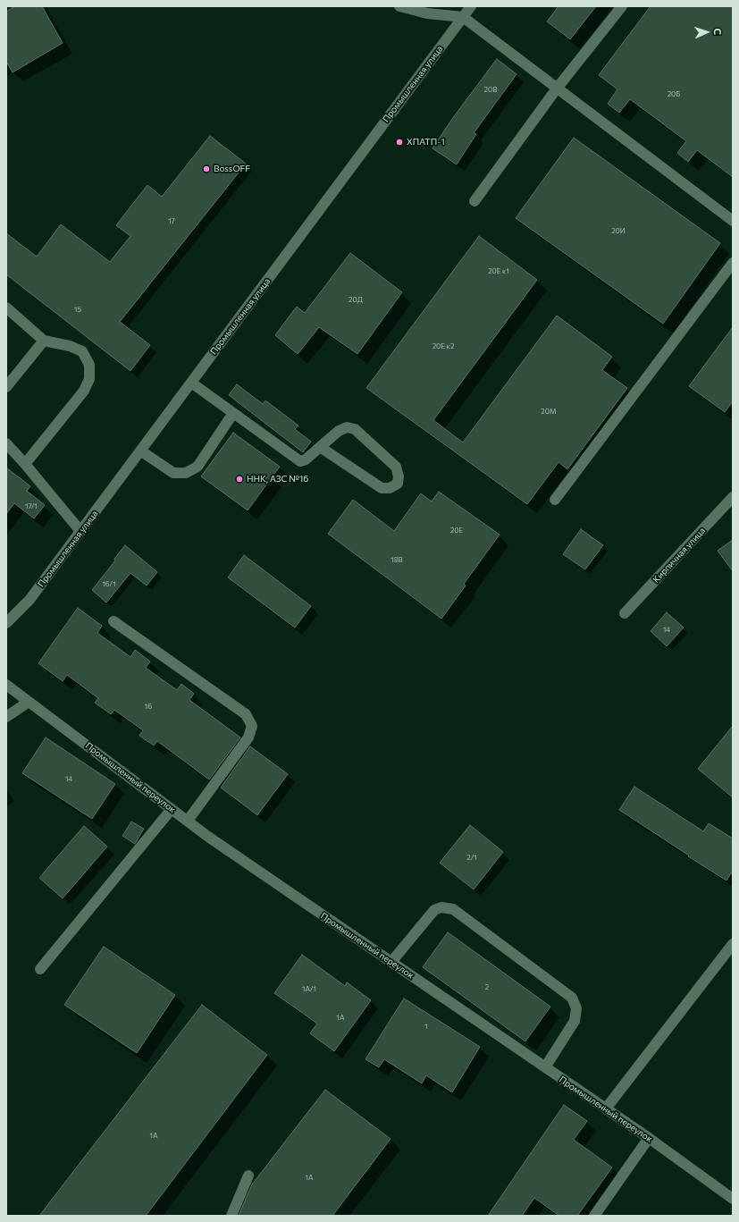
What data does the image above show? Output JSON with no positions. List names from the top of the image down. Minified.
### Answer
{"streets":{"street":["Промышленная улица","Кирпичная улица","Промышленный переулок"]},"places":["ХПАТП-1","BossOFF","ННК, АЗС №16"],"house_numbers":["20В","20Б","17","20И","20Е к1","20Д","15","20Е к2","20М","17/1","20Е","18В","16/1","14","16","14","2/1","2","1А/1","1А","1","1А","1А"],"north":"right"}
